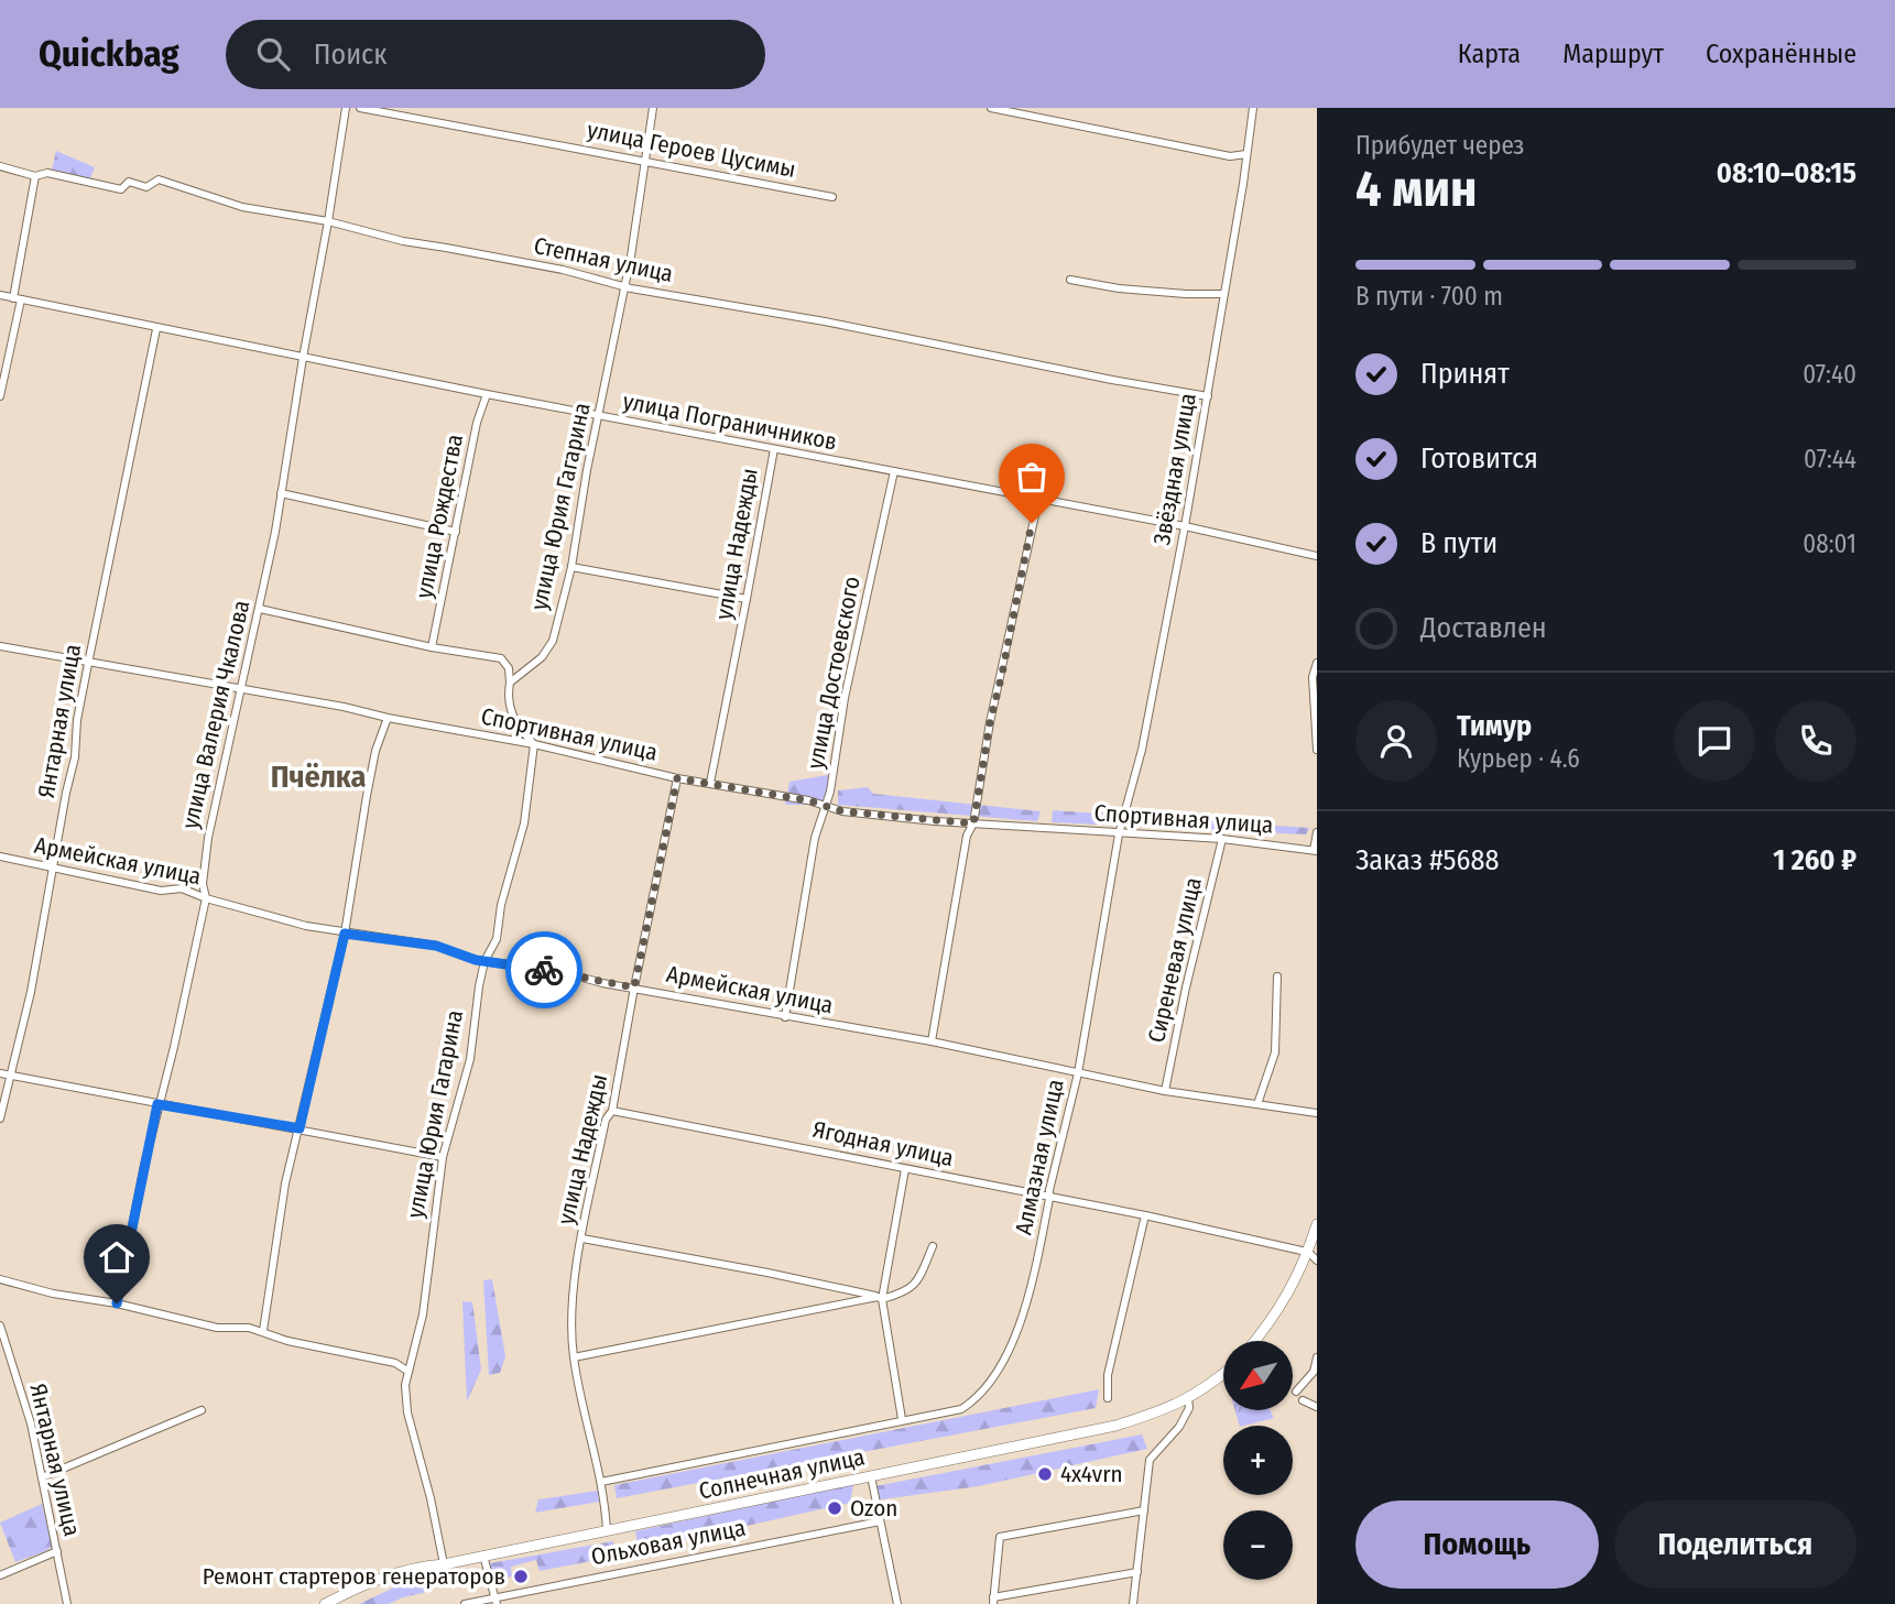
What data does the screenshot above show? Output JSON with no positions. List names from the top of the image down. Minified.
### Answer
{"streets":{"street":["улица Героев Цусимы","Степная улица","улица Пограничников","Звёздная улица","улица Юрия Гагарина","улица Рождества","улица Надежды","улица Достоевского","улица Валерия Чкалова","Янтарная улица","Спортивная улица","Армейская улица","Сиреневая улица","Ягодная улица","Алмазная улица","Солнечная улица","Ольховая улица"]},"crossings":[["улица Героев Цусимы","улица Юрия Гагарина"],["Степная улица","Звёздная улица"],["Степная улица","улица Юрия Гагарина"],["Степная улица","улица Валерия Чкалова"],["улица Пограничников","Звёздная улица"],["улица Пограничников","улица Юрия Гагарина"],["улица Пограничников","улица Рождества"],["улица Пограничников","улица Надежды"],["улица Пограничников","улица Достоевского"],["улица Пограничников","улица Валерия Чкалова"],["улица Пограничников","Янтарная улица"],["Звёздная улица","Спортивная улица"],["Звёздная улица","Алмазная улица"],["улица Юрия Гагарина","Спортивная улица"],["улица Юрия Гагарина","Армейская улица"],["улица Юрия Гагарина","Солнечная улица"],["улица Надежды","Спортивная улица"],["улица Надежды","Армейская улица"],["улица Надежды","Ягодная улица"],["улица Надежды","Алмазная улица"],["улица Надежды","Солнечная улица"],["улица Достоевского","Спортивная улица"],["улица Достоевского","Армейская улица"],["улица Валерия Чкалова","Спортивная улица"],["улица Валерия Чкалова","Армейская улица"],["Янтарная улица","Спортивная улица"],["Янтарная улица","Армейская улица"],["Спортивная улица","Сиреневая улица"],["Спортивная улица","Алмазная улица"],["Армейская улица","Сиреневая улица"],["Армейская улица","Алмазная улица"],["Ягодная улица","Алмазная улица"]],"districts":["Пчёлка"],"places":["4x4vrn","Ozon","Ремонт стартеров генераторов"],"north":"bottom left","page":{"header":"Quickbag","search":"Поиск","nav":["Карта","Маршрут","Сохранённые"],"heading":["4 мин","Прибудет через","08:10–08:15"],"panel":["Тимур","Курьер · 4.6","Заказ #5688","1 260 ₽"],"bar":"В пути · 700 m","list":[["Принят","07:40"],["Готовится","07:44"],["В пути","08:01"],"Доставлен"],"map_buttons":["+","−"],"buttons":["Помощь","Поделиться"]}}
